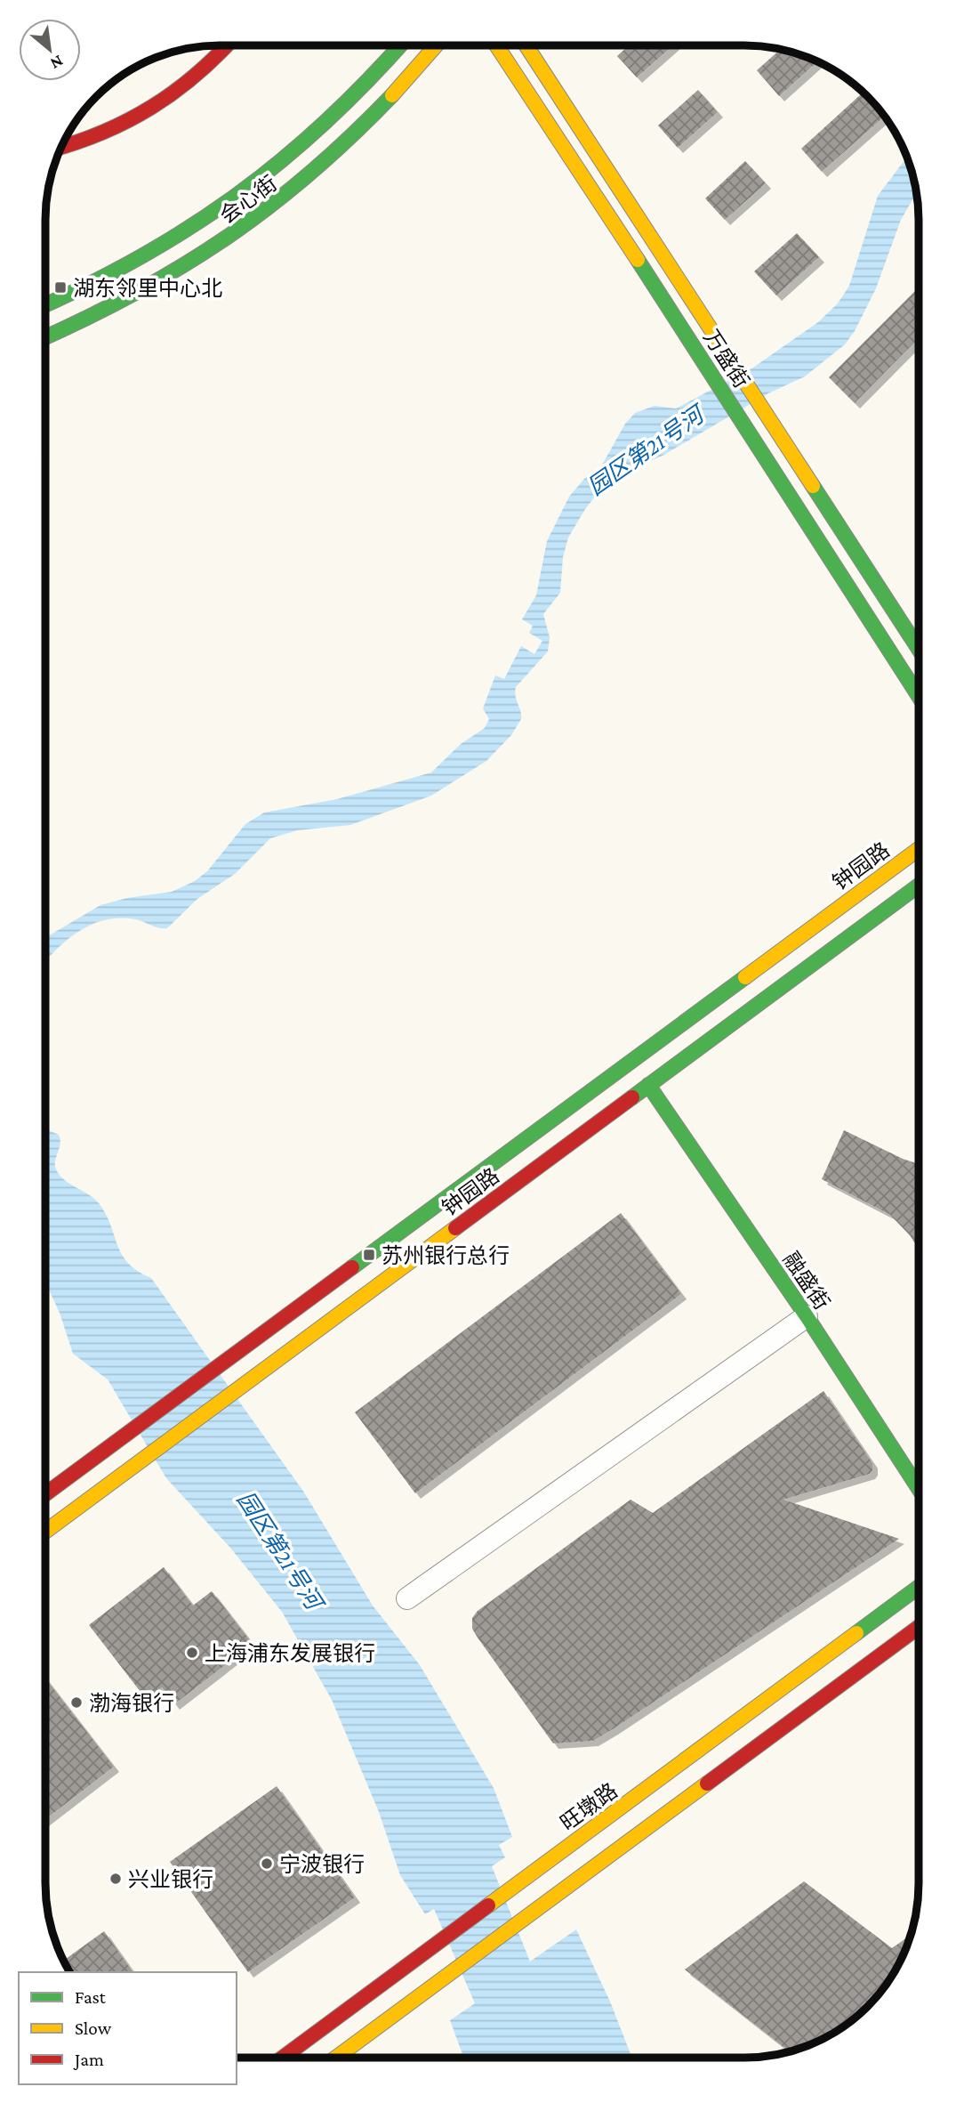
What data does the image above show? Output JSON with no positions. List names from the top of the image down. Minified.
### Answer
{"streets":{"main road":["会心街","万盛街","钟园路","融盛街","旺墩路"]},"crossings":[["钟园路","融盛街"]],"water":["园区第21号河"],"places":{"transit":["湖东邻里中心北","苏州银行总行"],"other":["上海浦东发展银行","渤海银行","宁波银行","兴业银行"]},"legend":["Fast","Slow","Jam"],"north":"bottom right"}
